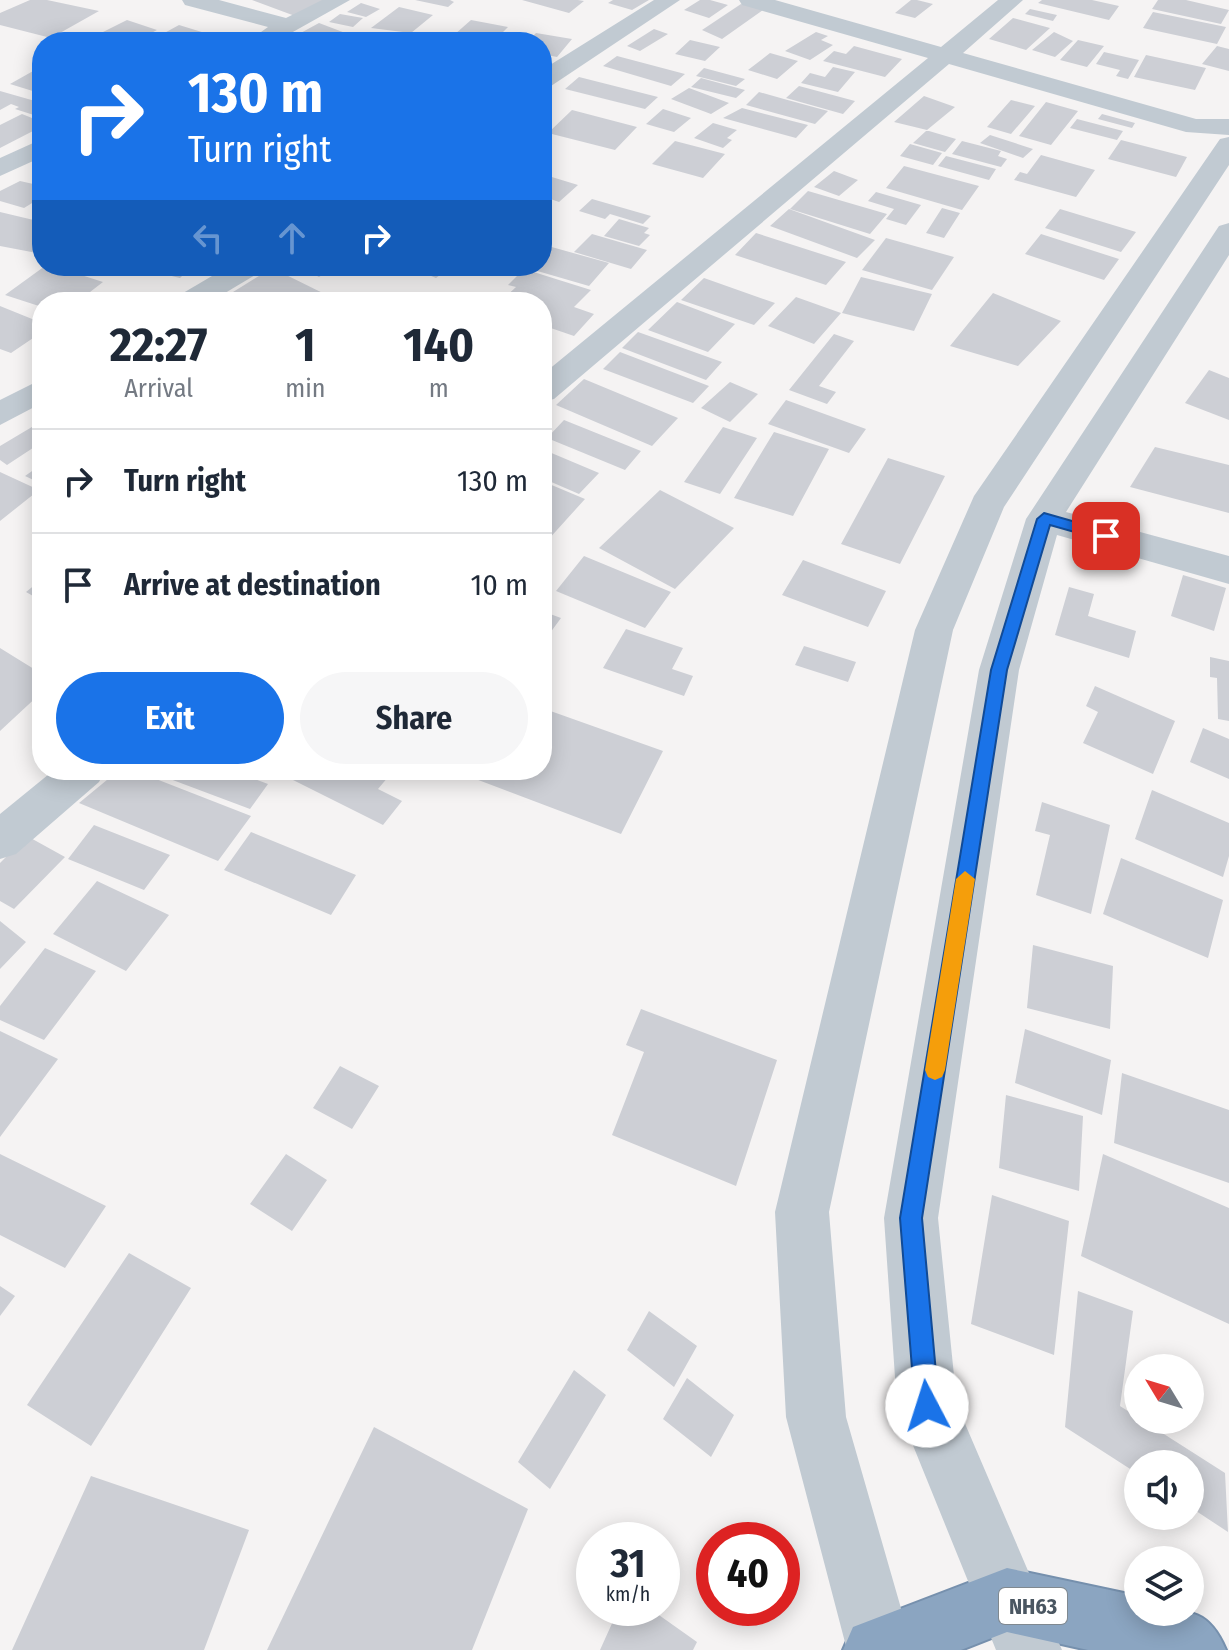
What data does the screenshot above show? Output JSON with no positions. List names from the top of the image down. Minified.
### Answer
{"streets":{"highway":["NH63"]},"north":"top left","page":{"turn":["130 m","Turn right"],"eta":["22:27","Arrival","1","min","140","m"],"list":[{"name":"Turn right","value":"130 m"},{"name":"Arrive at destination","value":"10 m"}],"buttons":["Exit","Share"],"speed":"31 km/h","limit":"40"}}
